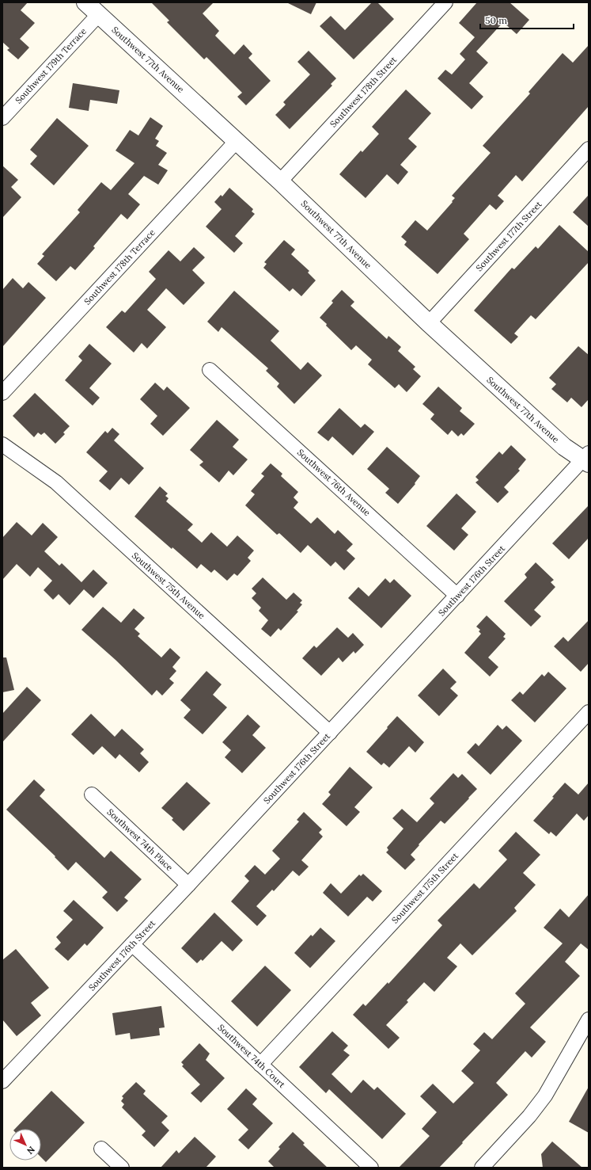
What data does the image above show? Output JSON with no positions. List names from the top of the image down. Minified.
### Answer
{"streets":{"street":["Southwest 77th Avenue","Southwest 179th Terrace","Southwest 178th Street","Southwest 177th Street","Southwest 178th Terrace","Southwest 76th Avenue","Southwest 176th Street","Southwest 75th Avenue","Southwest 74th Place","Southwest 175th Street","Southwest 74th Court"]},"crossings":[["Southwest 77th Avenue","Southwest 179th Terrace"],["Southwest 77th Avenue","Southwest 178th Street"],["Southwest 77th Avenue","Southwest 177th Street"],["Southwest 77th Avenue","Southwest 178th Terrace"],["Southwest 77th Avenue","Southwest 176th Street"],["Southwest 76th Avenue","Southwest 176th Street"],["Southwest 176th Street","Southwest 75th Avenue"],["Southwest 176th Street","Southwest 74th Place"],["Southwest 176th Street","Southwest 74th Court"],["Southwest 175th Street","Southwest 74th Court"]],"scale_bar":"50 m","north":"bottom right"}
